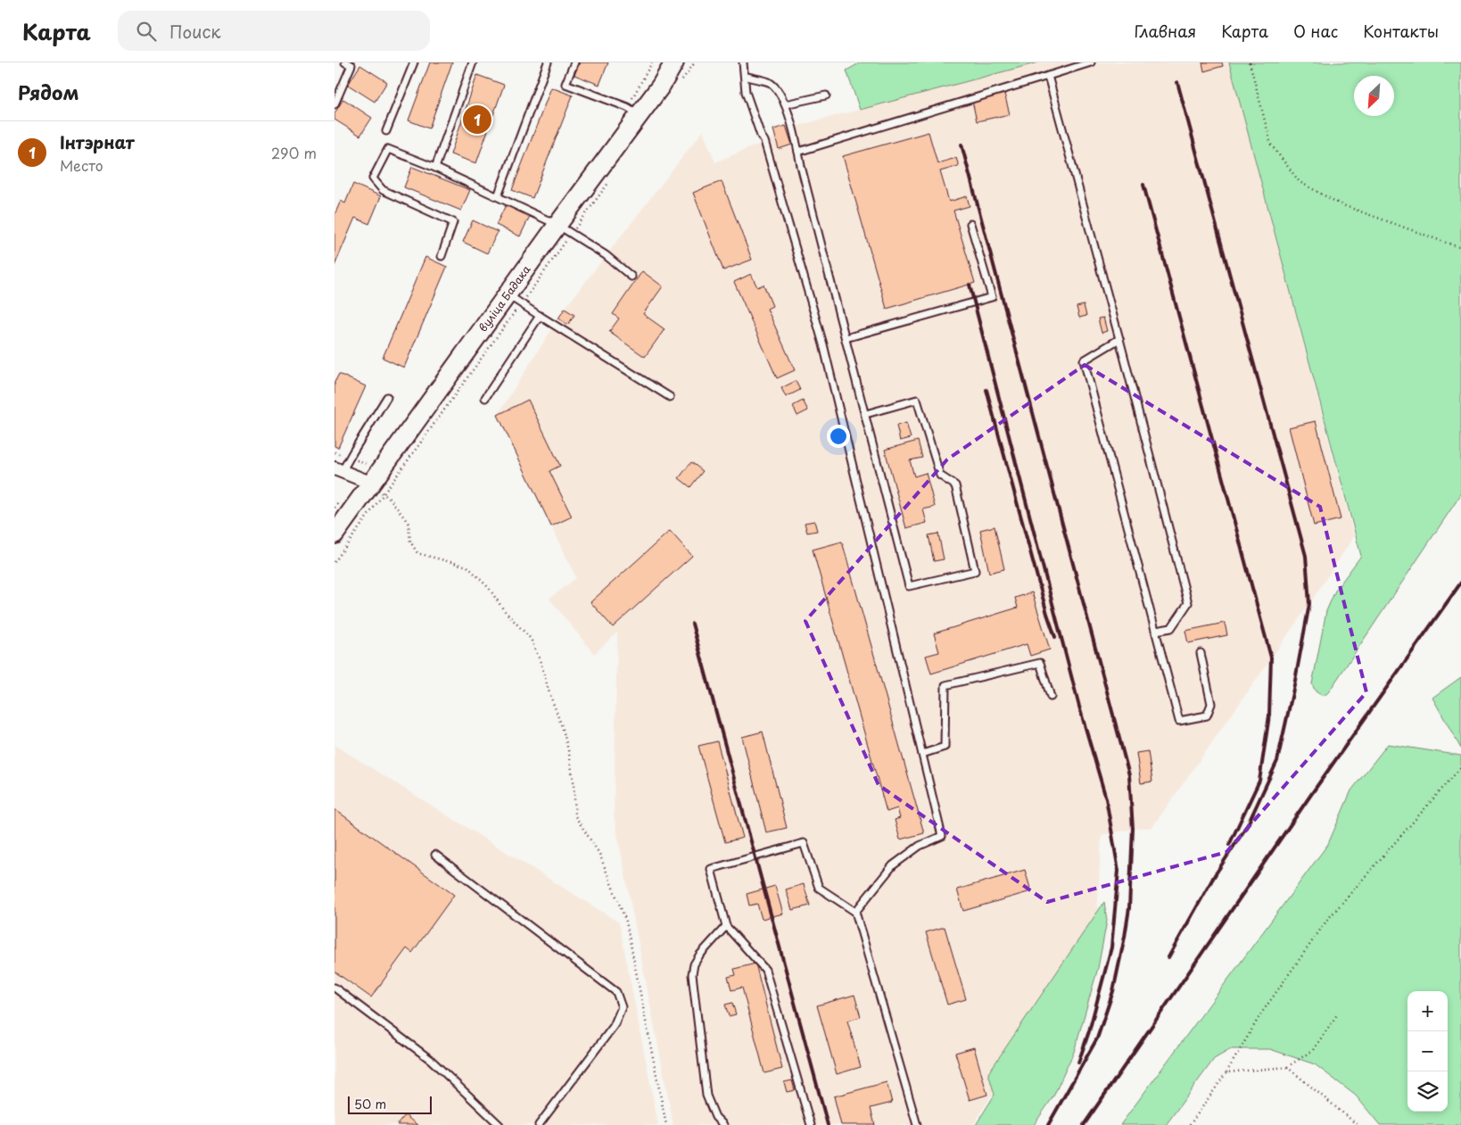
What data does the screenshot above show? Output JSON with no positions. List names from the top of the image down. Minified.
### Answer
{"streets":{"main road":["вуліца Бадака"]},"scale_bar":"50 m","north":"bottom left","page":{"header":"Карта","search":"Поиск","nav":["Главная","Карта","О нас","Контакты"],"heading":"Рядом","pins":"1","list":[{"mark":"1","name":"Інтэрнат","note":"Место","value":"290 m"}],"map_buttons":["+","−"],"scale":"50 m"}}
